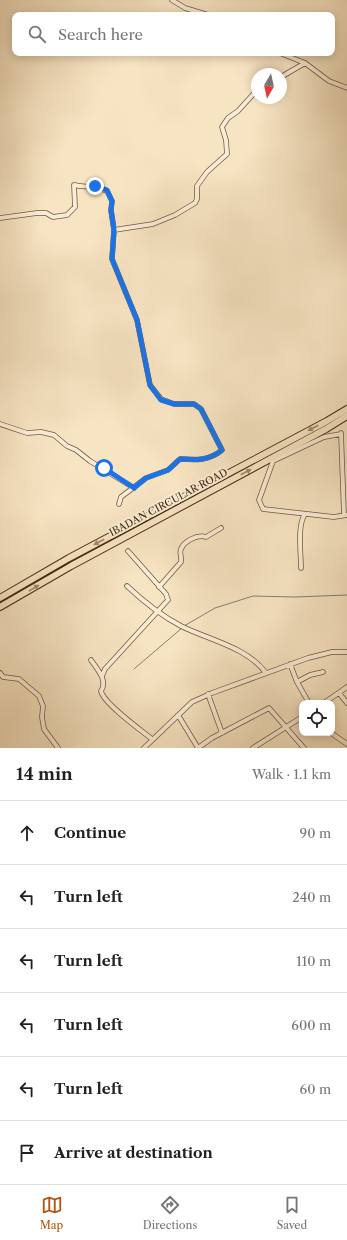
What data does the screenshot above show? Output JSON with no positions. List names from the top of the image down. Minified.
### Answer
{"streets":{"highway":["IBADAN CIRCULAR ROAD"]},"north":"bottom","page":{"search":"Search here","heading":["14 min","Walk · 1.1 km"],"list":[["Continue","90 m"],["Turn left","240 m"],["Turn left","110 m"],["Turn left","600 m"],["Turn left","60 m"],"Arrive at destination"],"nav":["Map","Directions","Saved"]}}
